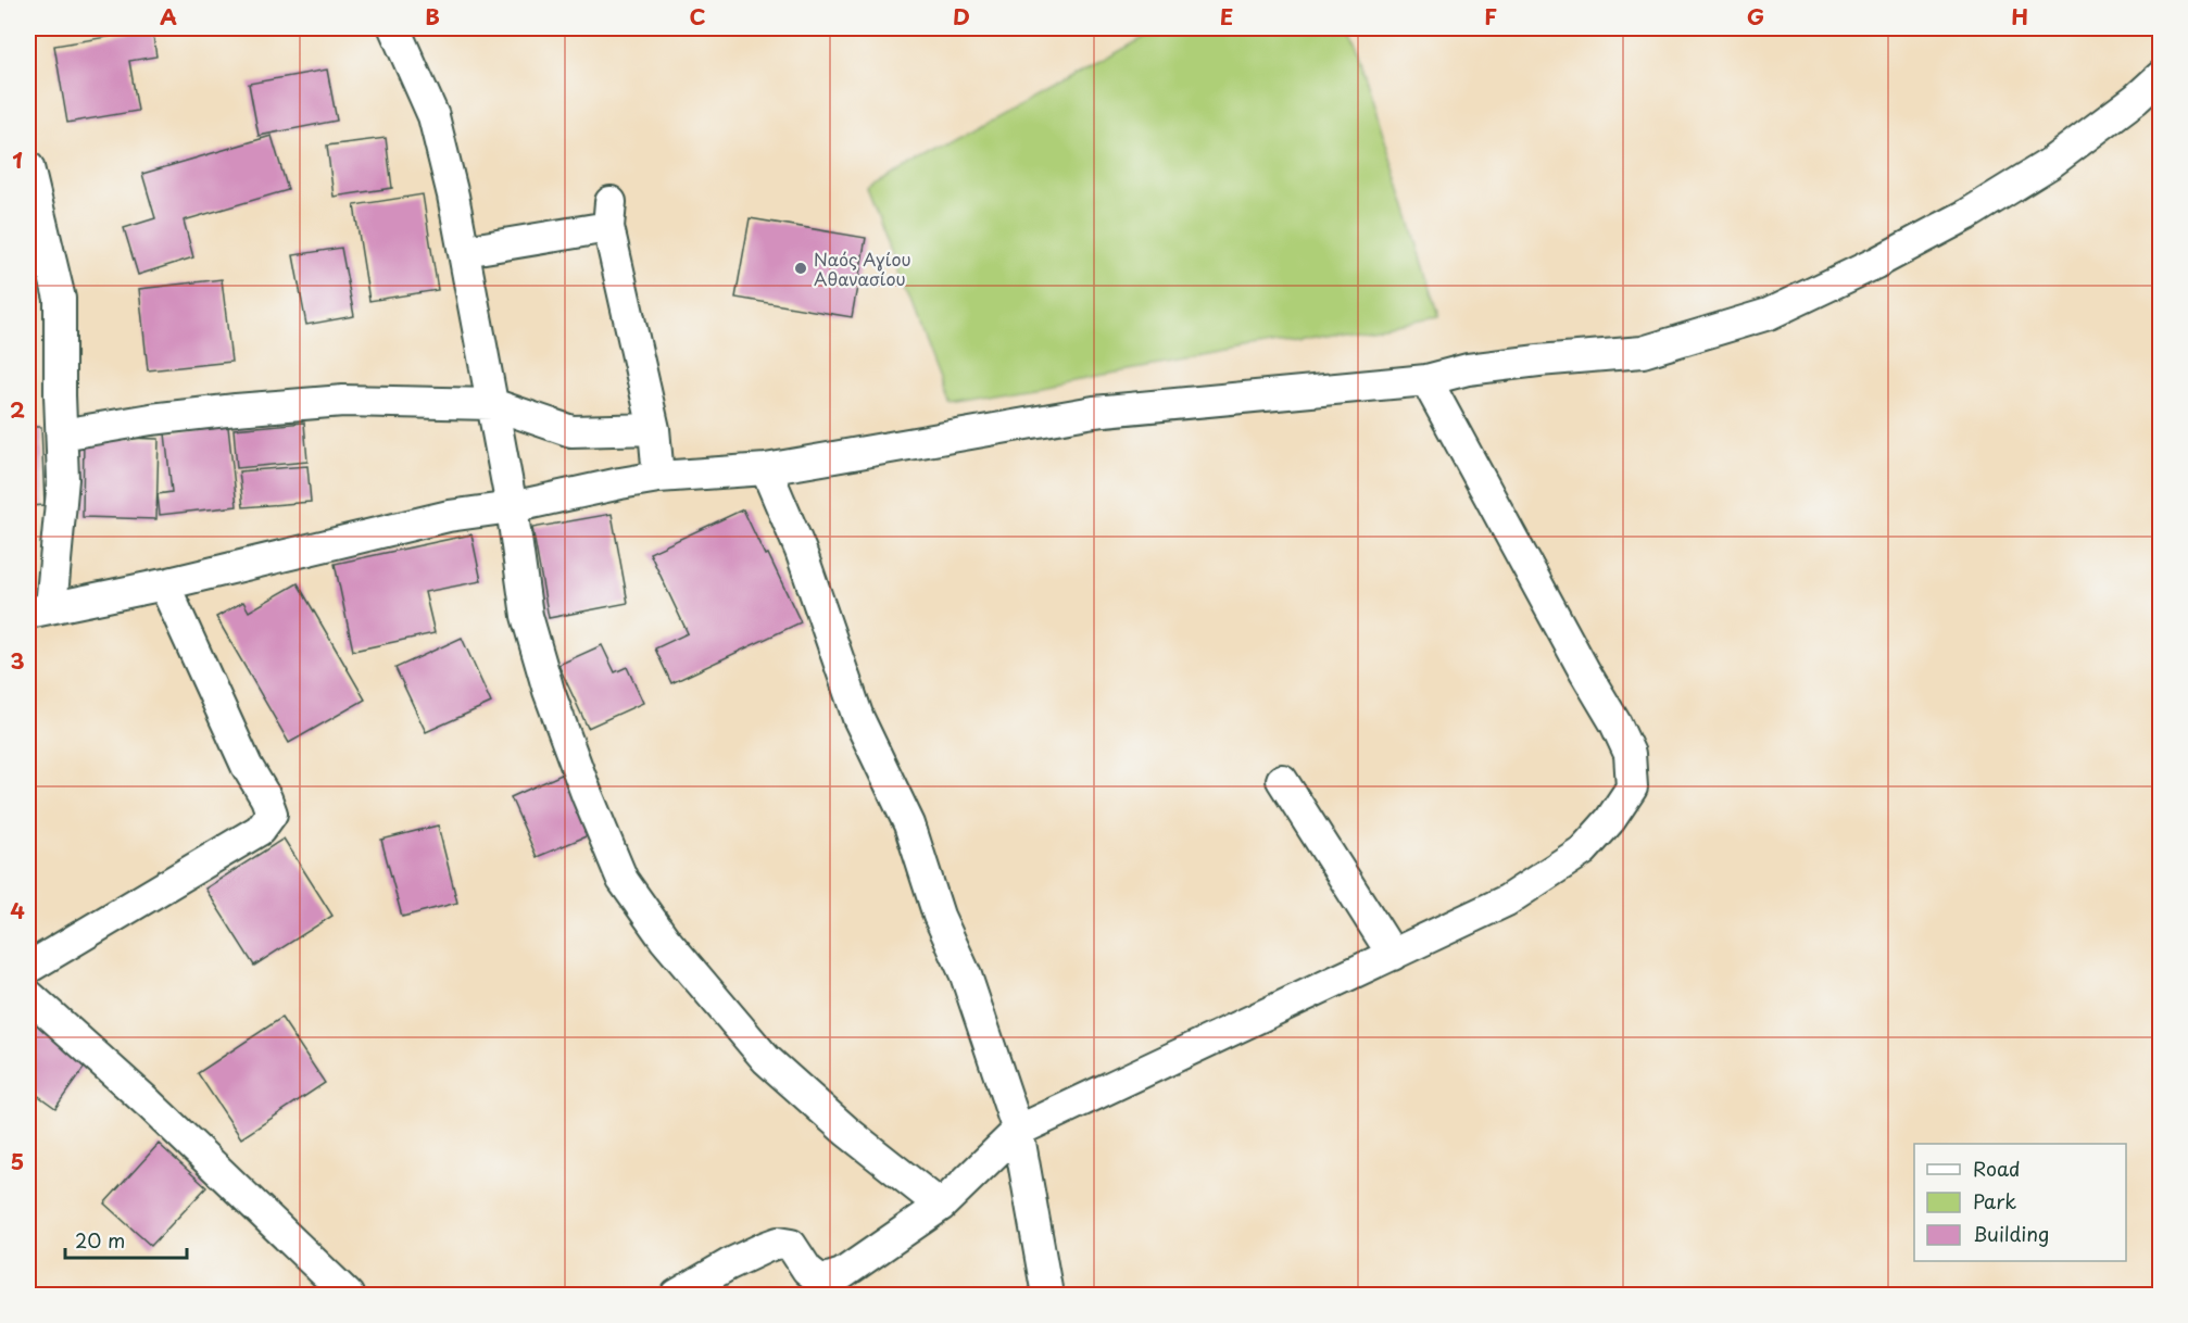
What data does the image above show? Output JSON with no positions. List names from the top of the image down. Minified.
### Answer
{"places":["Ναός Αγίου Αθανασίου"],"legend":["Road","Park","Building"],"scale_bar":"20 m","grid":{"columns":["A","B","C","D","E","F","G","H"],"rows":["1","2","3","4","5"]}}
